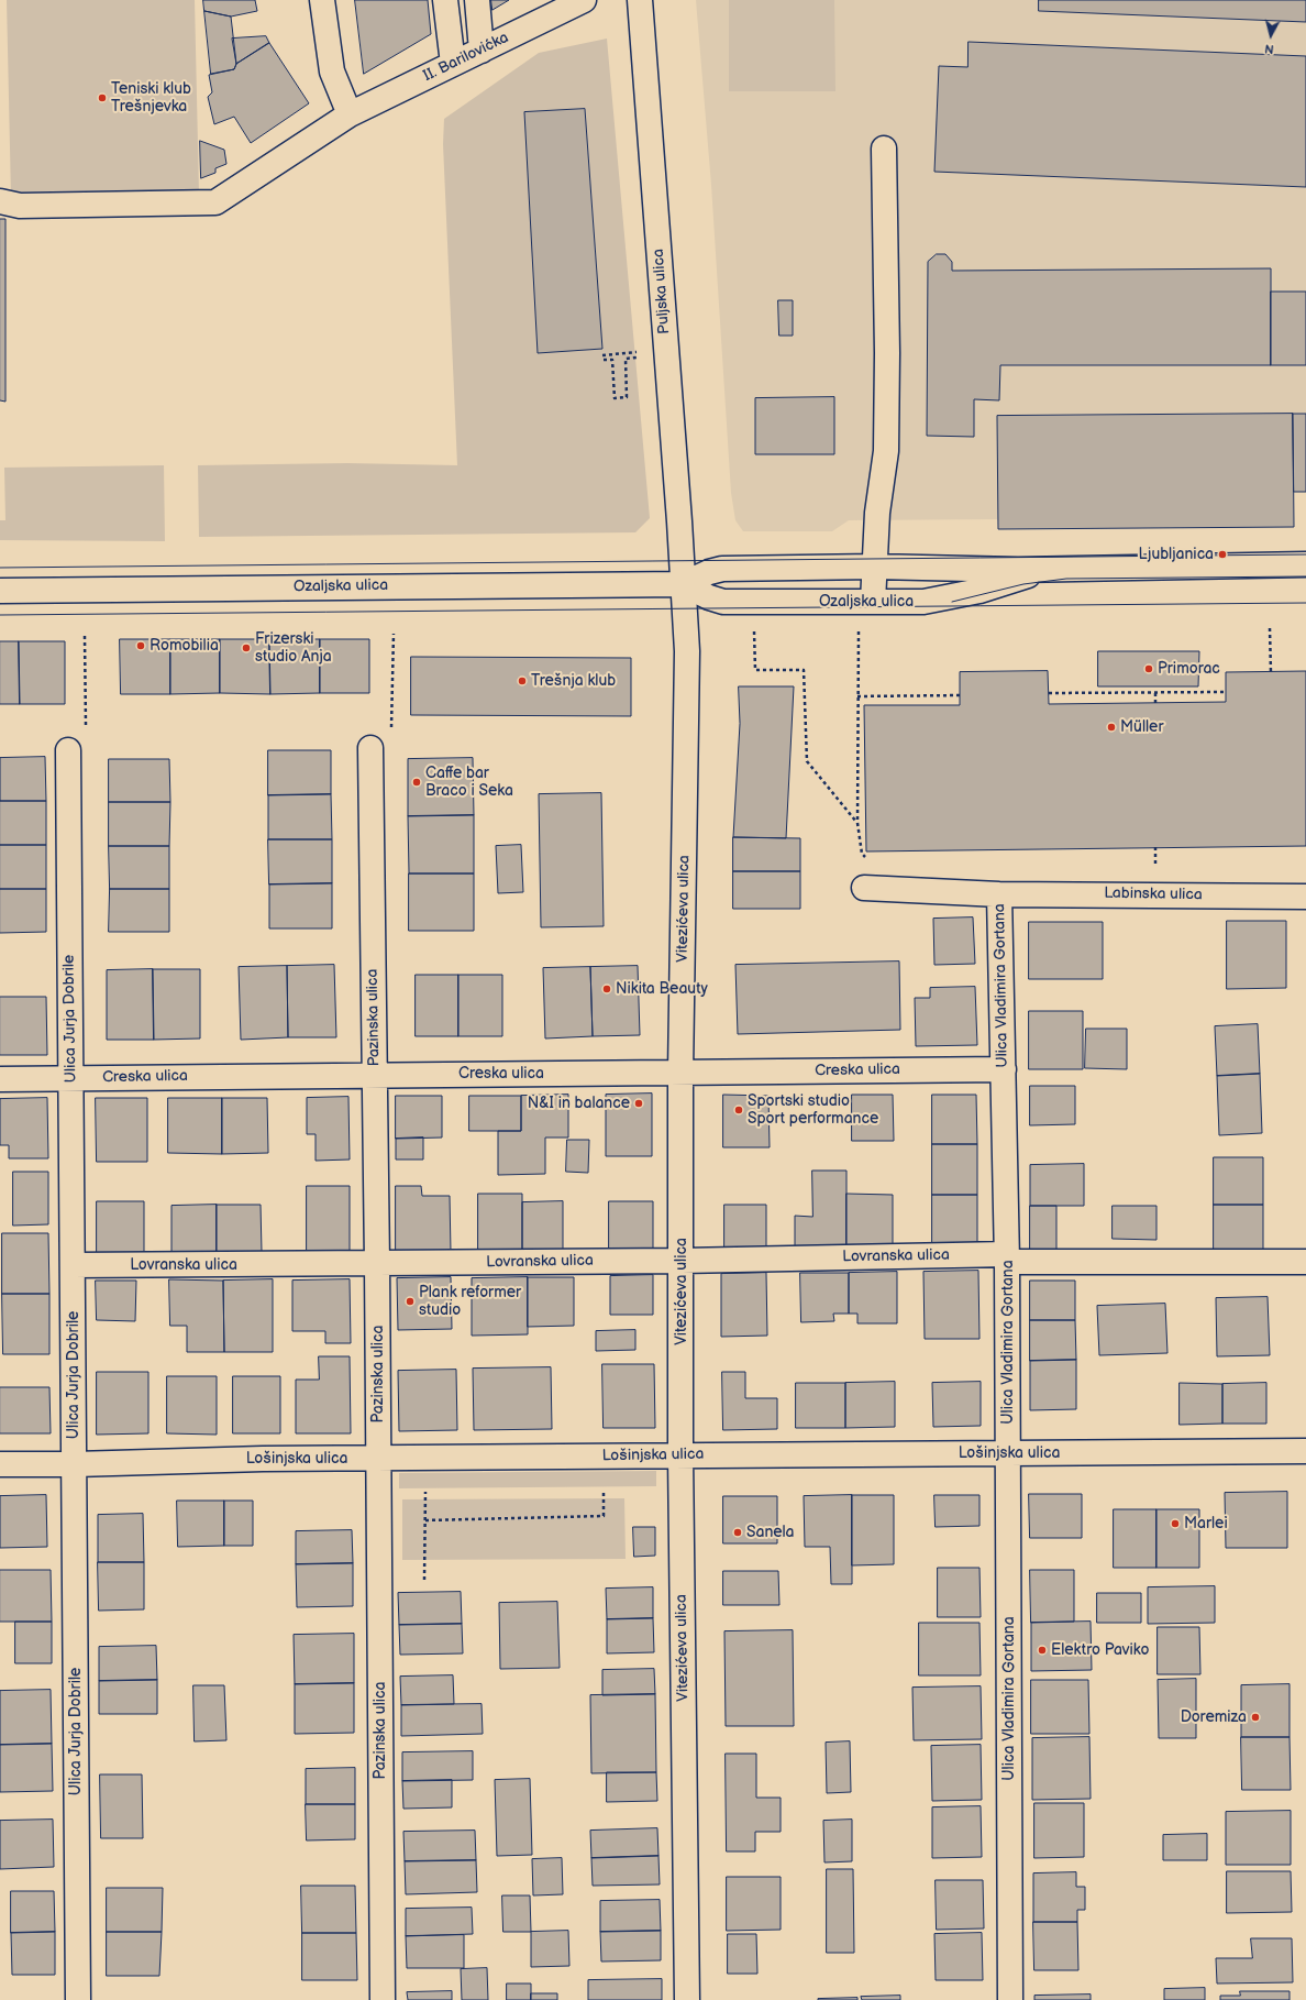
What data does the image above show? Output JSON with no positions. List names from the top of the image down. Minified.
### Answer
{"streets":{"street":["II. Barilovićka","Puljska ulica","Ozaljska ulica","Labinska ulica","Vitezićeva ulica","Ulica Vladimira Gortana","Pazinska ulica","Ulica Jurja Dobrile","Creska ulica","Lovranska ulica","Lošinjska ulica"]},"crossings":[["Puljska ulica","Ozaljska ulica"],["Puljska ulica","Vitezićeva ulica"],["Ozaljska ulica","Vitezićeva ulica"],["Labinska ulica","Ulica Vladimira Gortana"],["Vitezićeva ulica","Creska ulica"],["Vitezićeva ulica","Lovranska ulica"],["Vitezićeva ulica","Lošinjska ulica"],["Ulica Vladimira Gortana","Creska ulica"],["Ulica Vladimira Gortana","Lovranska ulica"],["Ulica Vladimira Gortana","Lošinjska ulica"],["Pazinska ulica","Creska ulica"],["Pazinska ulica","Lovranska ulica"],["Pazinska ulica","Lošinjska ulica"],["Ulica Jurja Dobrile","Creska ulica"],["Ulica Jurja Dobrile","Lovranska ulica"],["Ulica Jurja Dobrile","Lošinjska ulica"]],"places":["Teniski klub Trešnjevka","Ljubljanica","Romobilia","Frizerski studio Anja","Primorac","Trešnja klub","Müller","Caffe bar Braco i Seka","Nikita Beauty","N&I in balance","Sportski studio Sport performance","Plank reformer studio","Marlei","Sanela","Elektro Paviko","Doremiza"],"north":"bottom"}
